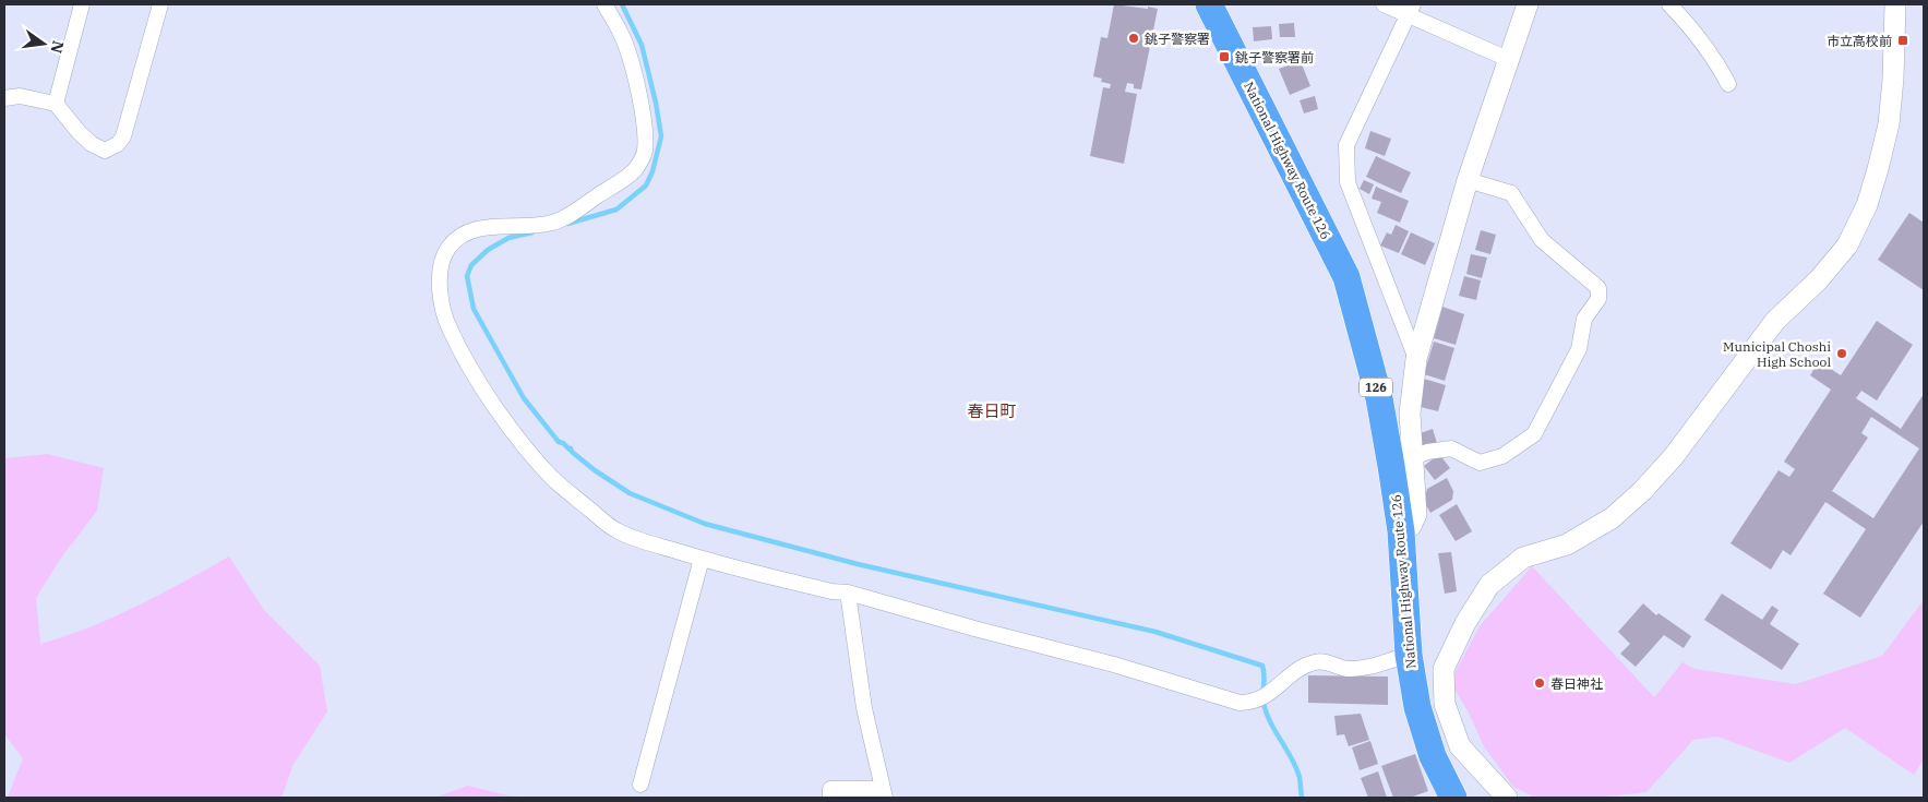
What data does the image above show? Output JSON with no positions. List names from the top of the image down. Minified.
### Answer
{"streets":{"highway":["National Highway Route 126","126"]},"districts":["春日町"],"places":{"other":["銚子警察署","Municipal Choshi High School","春日神社"],"transit":["市立高校前","銚子警察署前"]},"north":"right"}
